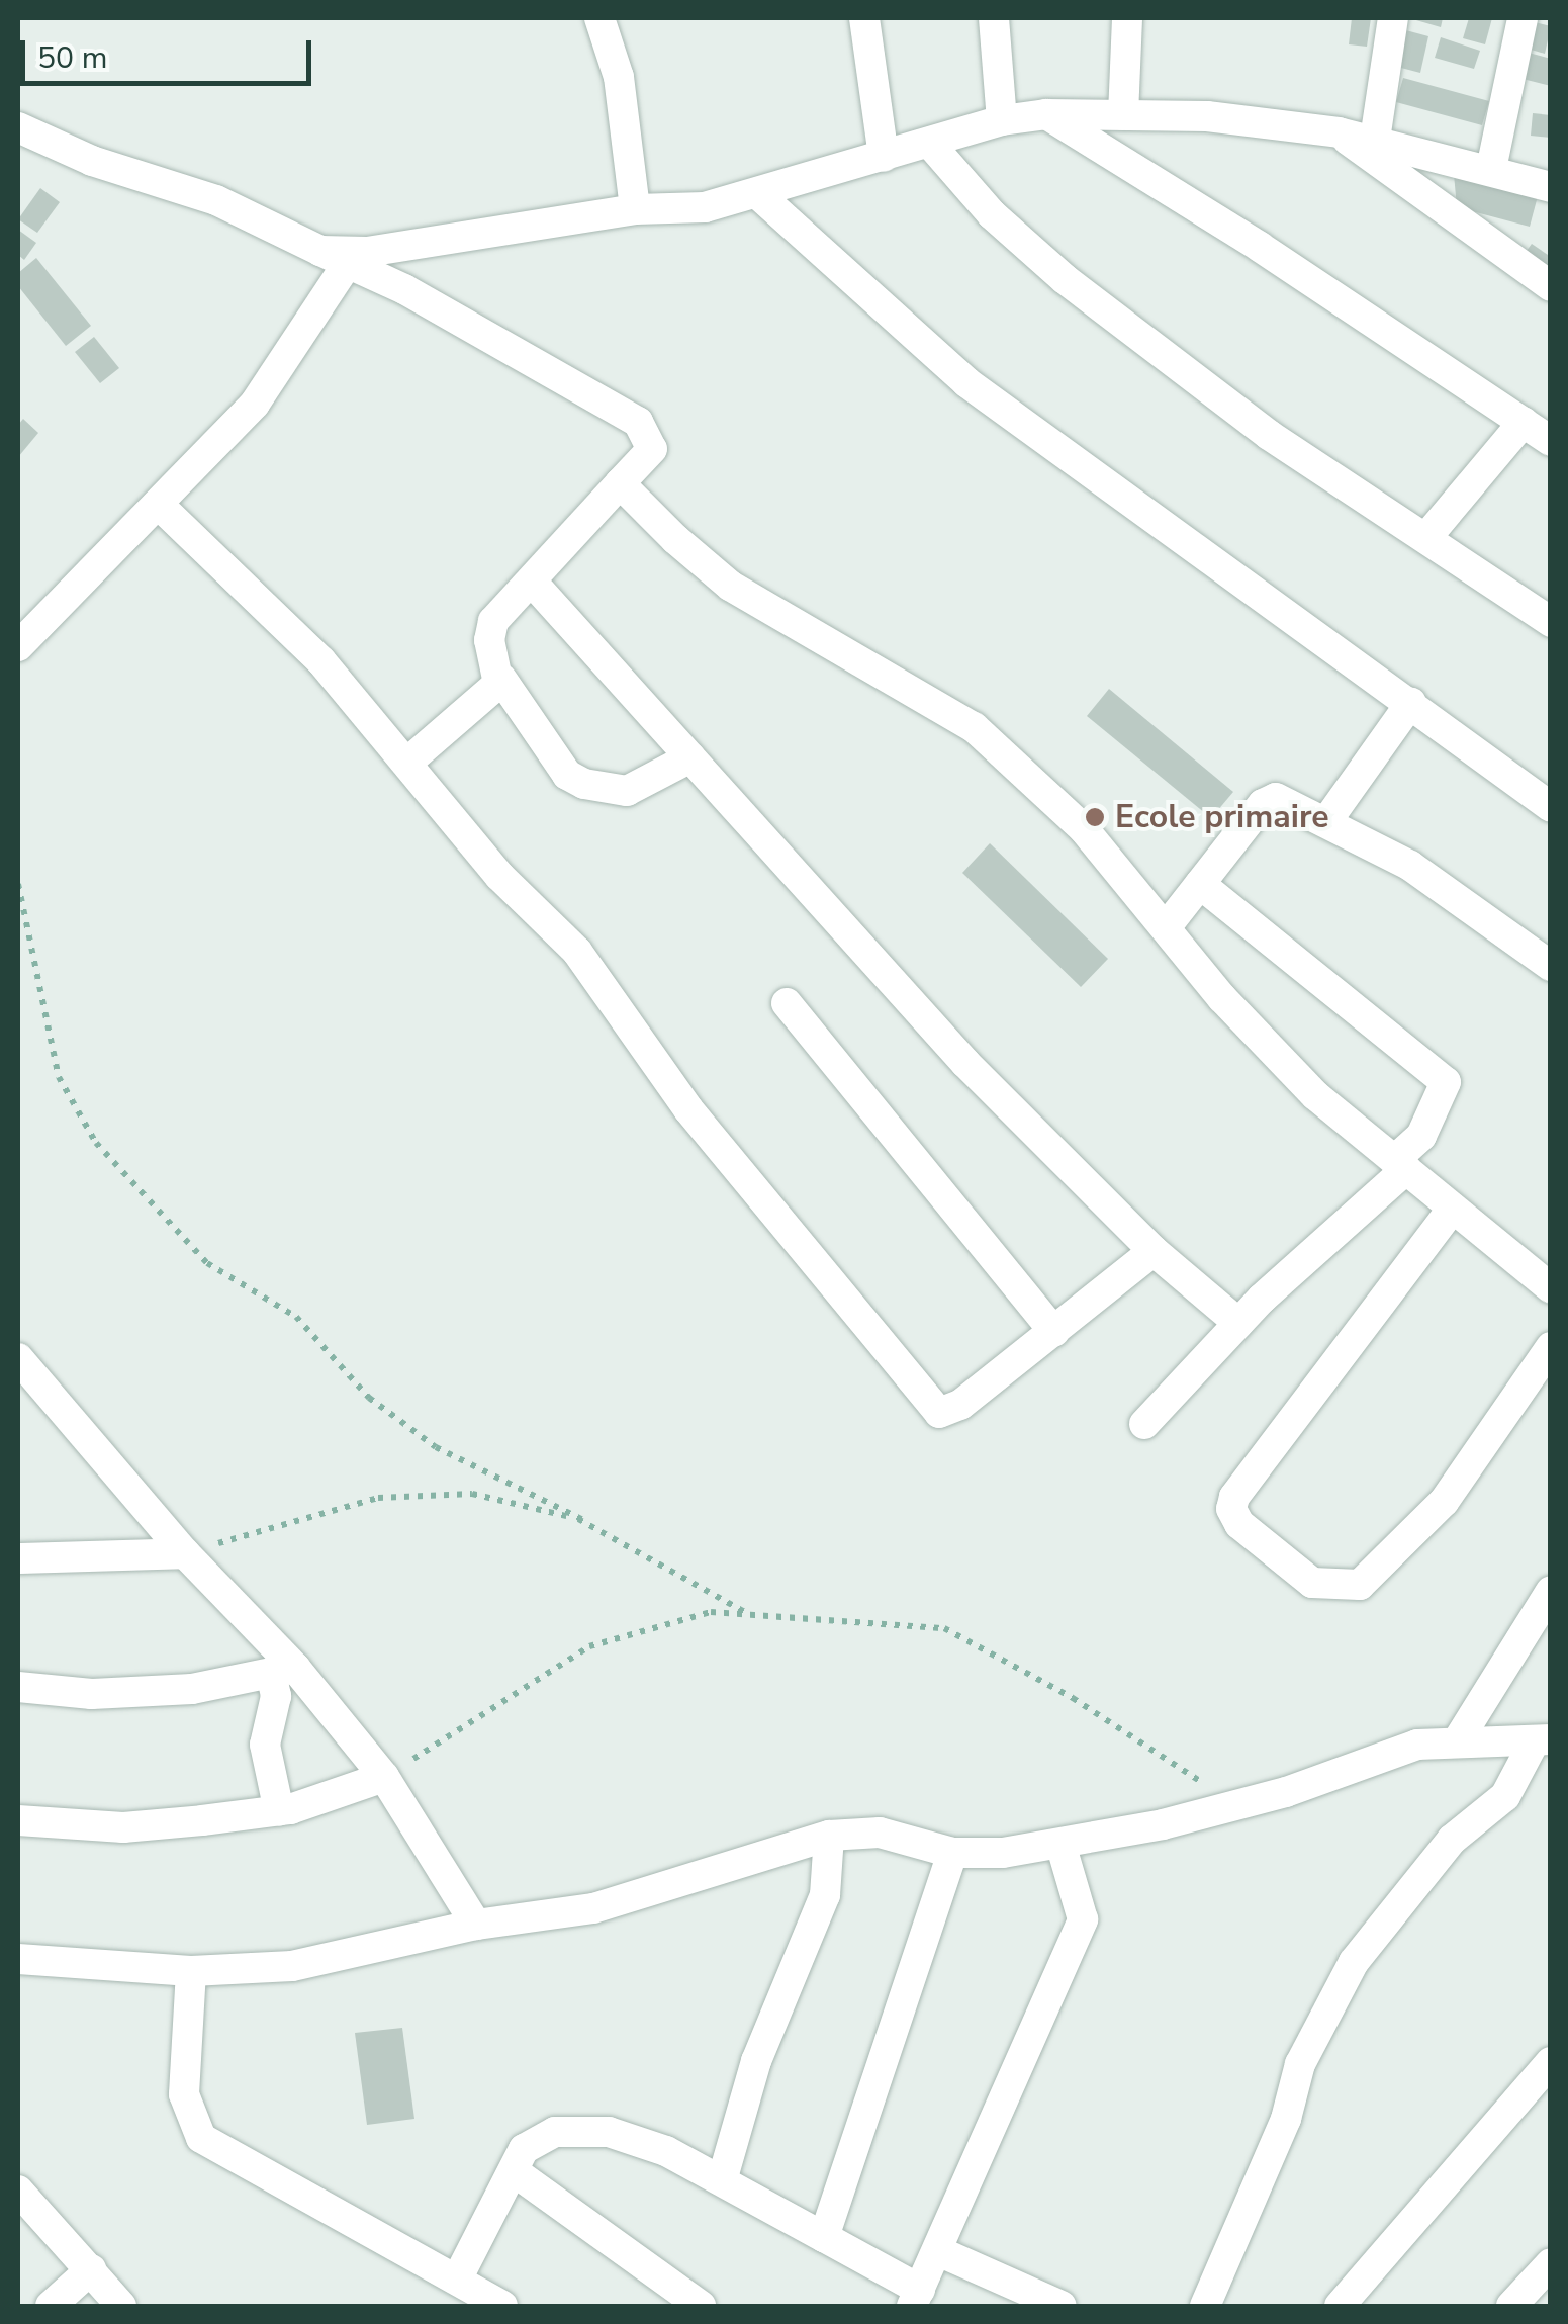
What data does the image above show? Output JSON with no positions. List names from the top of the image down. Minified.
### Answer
{"places":["Ecole primaire"],"scale_bar":"50 m"}
